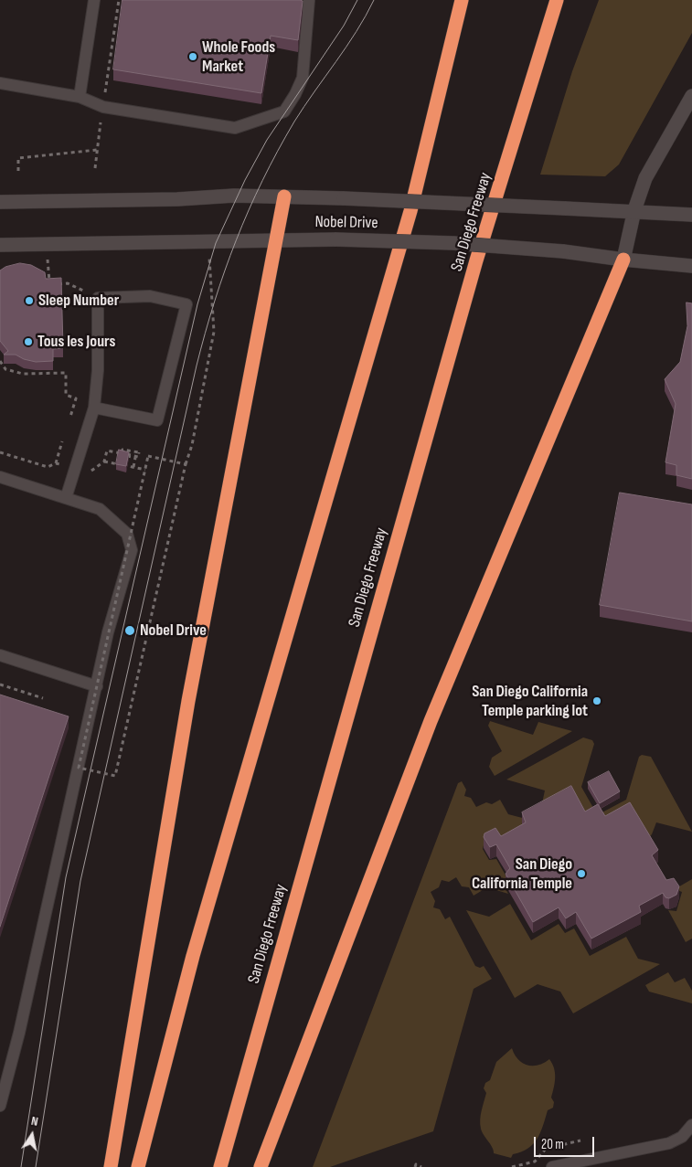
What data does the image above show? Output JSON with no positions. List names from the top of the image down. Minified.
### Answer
{"streets":{"highway":["San Diego Freeway"],"main road":["Nobel Drive"]},"places":["Whole Foods Market","Sleep Number","Tous les Jours","Nobel Drive","San Diego California Temple parking lot","San Diego California Temple"],"scale_bar":"20 m","north":"top"}
